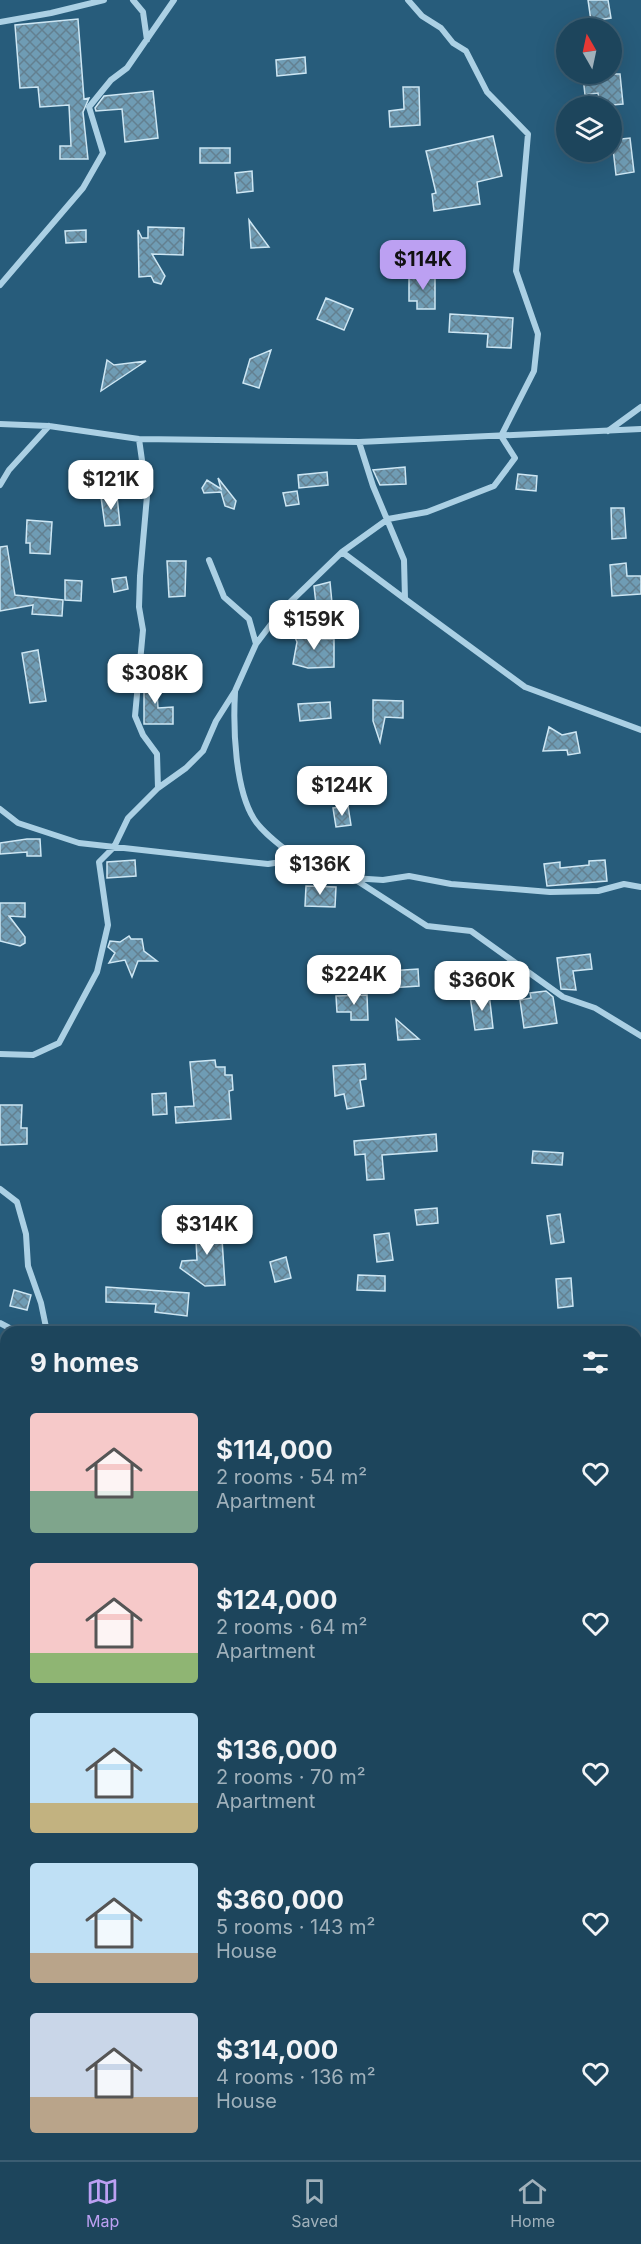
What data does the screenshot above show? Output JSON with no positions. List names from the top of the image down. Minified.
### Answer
{"north":"top","page":{"price":["$114K","$121K","$159K","$308K","$124K","$136K","$224K","$360K","$314K"],"heading":"9 homes","list":[{"name":"$114,000","note":"2 rooms · 54 m² · Apartment"},{"name":"$124,000","note":"2 rooms · 64 m² · Apartment"},{"name":"$136,000","note":"2 rooms · 70 m² · Apartment"},{"name":"$360,000","note":"5 rooms · 143 m² · House"},{"name":"$314,000","note":"4 rooms · 136 m² · House"}],"tabs":["Map","Saved","Home"]}}
